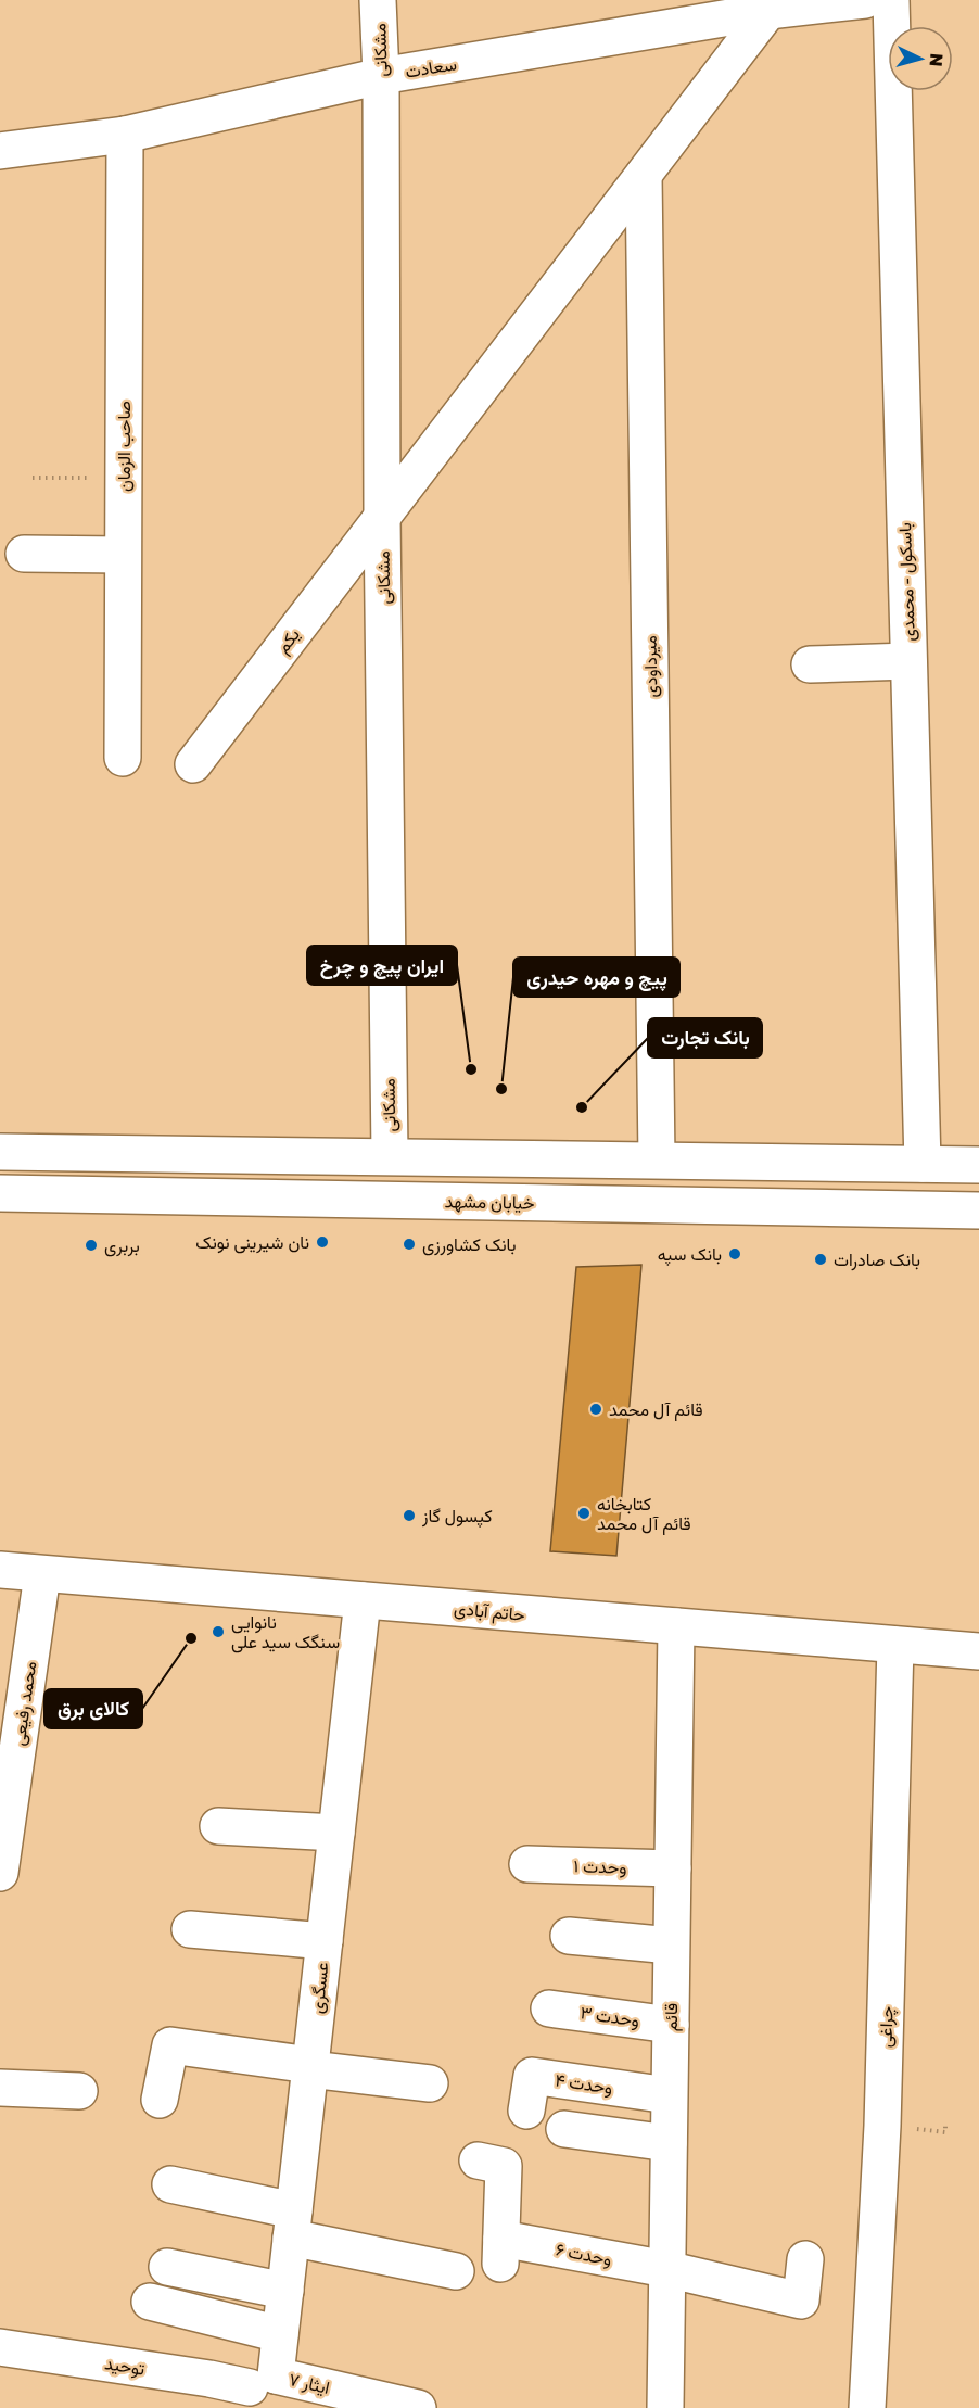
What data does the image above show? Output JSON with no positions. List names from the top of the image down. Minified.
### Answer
{"streets":{"street":["مشکانی","سعادت","صاحب الزمان","باسکول - محمدی","یکم","میرداودی","خیابان مشهد","حاتم آبادی","محمد رفیعی","وحدت ۱","عسگری","وحدت ۳","قائم","چراغی","وحدت ۴","وحدت ۶","توحید","ایثار ۷"]},"crossings":[["مشکانی","سعادت"],["مشکانی","یکم"],["سعادت","صاحب الزمان"],["سعادت","یکم"],["یکم","میرداودی"],["حاتم آبادی","محمد رفیعی"],["حاتم آبادی","عسگری"],["حاتم آبادی","قائم"],["حاتم آبادی","چراغی"],["وحدت ۱","قائم"],["عسگری","توحید"],["عسگری","ایثار ۷"],["وحدت ۳","قائم"],["قائم","وحدت ۴"],["قائم","وحدت ۶"],["توحید","ایثار ۷"]],"places":["ایران پیچ و چرخ","پیچ و مهره حیدری","بانک تجارت","نان شیرینی نونک","بانک کشاورزی","بربری","بانک سپه","بانک صادرات","قائم آل محمد","کتابخانه قائم آل محمد","کپسول گاز","نانوایی سنگک سید علی","کالای برق"],"north":"right"}
